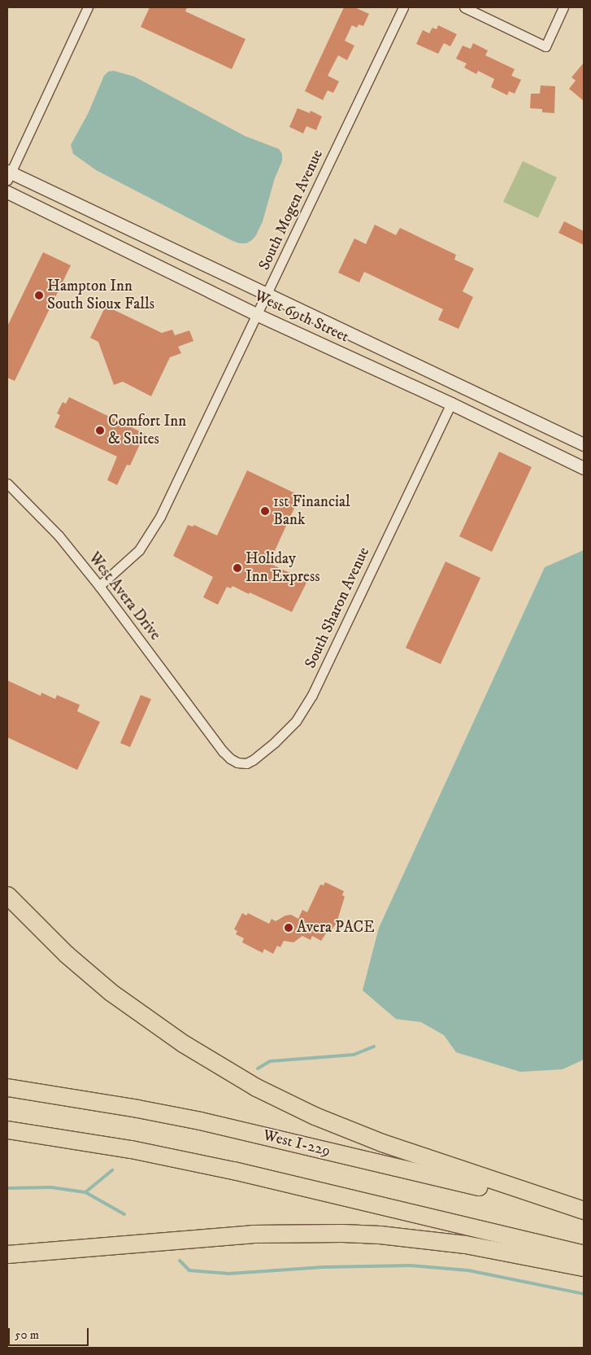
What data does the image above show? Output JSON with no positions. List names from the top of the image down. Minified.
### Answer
{"streets":{"highway":["West I-229"],"street":["South Mogen Avenue","West 69th Street","West Avera Drive","South Sharon Avenue"]},"crossings":[["South Mogen Avenue","West 69th Street"],["South Mogen Avenue","West Avera Drive"],["West 69th Street","South Sharon Avenue"],["West Avera Drive","South Sharon Avenue"]],"places":["Hampton Inn South Sioux Falls","Comfort Inn & Suites","1st Financial Bank","Holiday Inn Express","Avera PACE"],"scale_bar":"50 m"}
